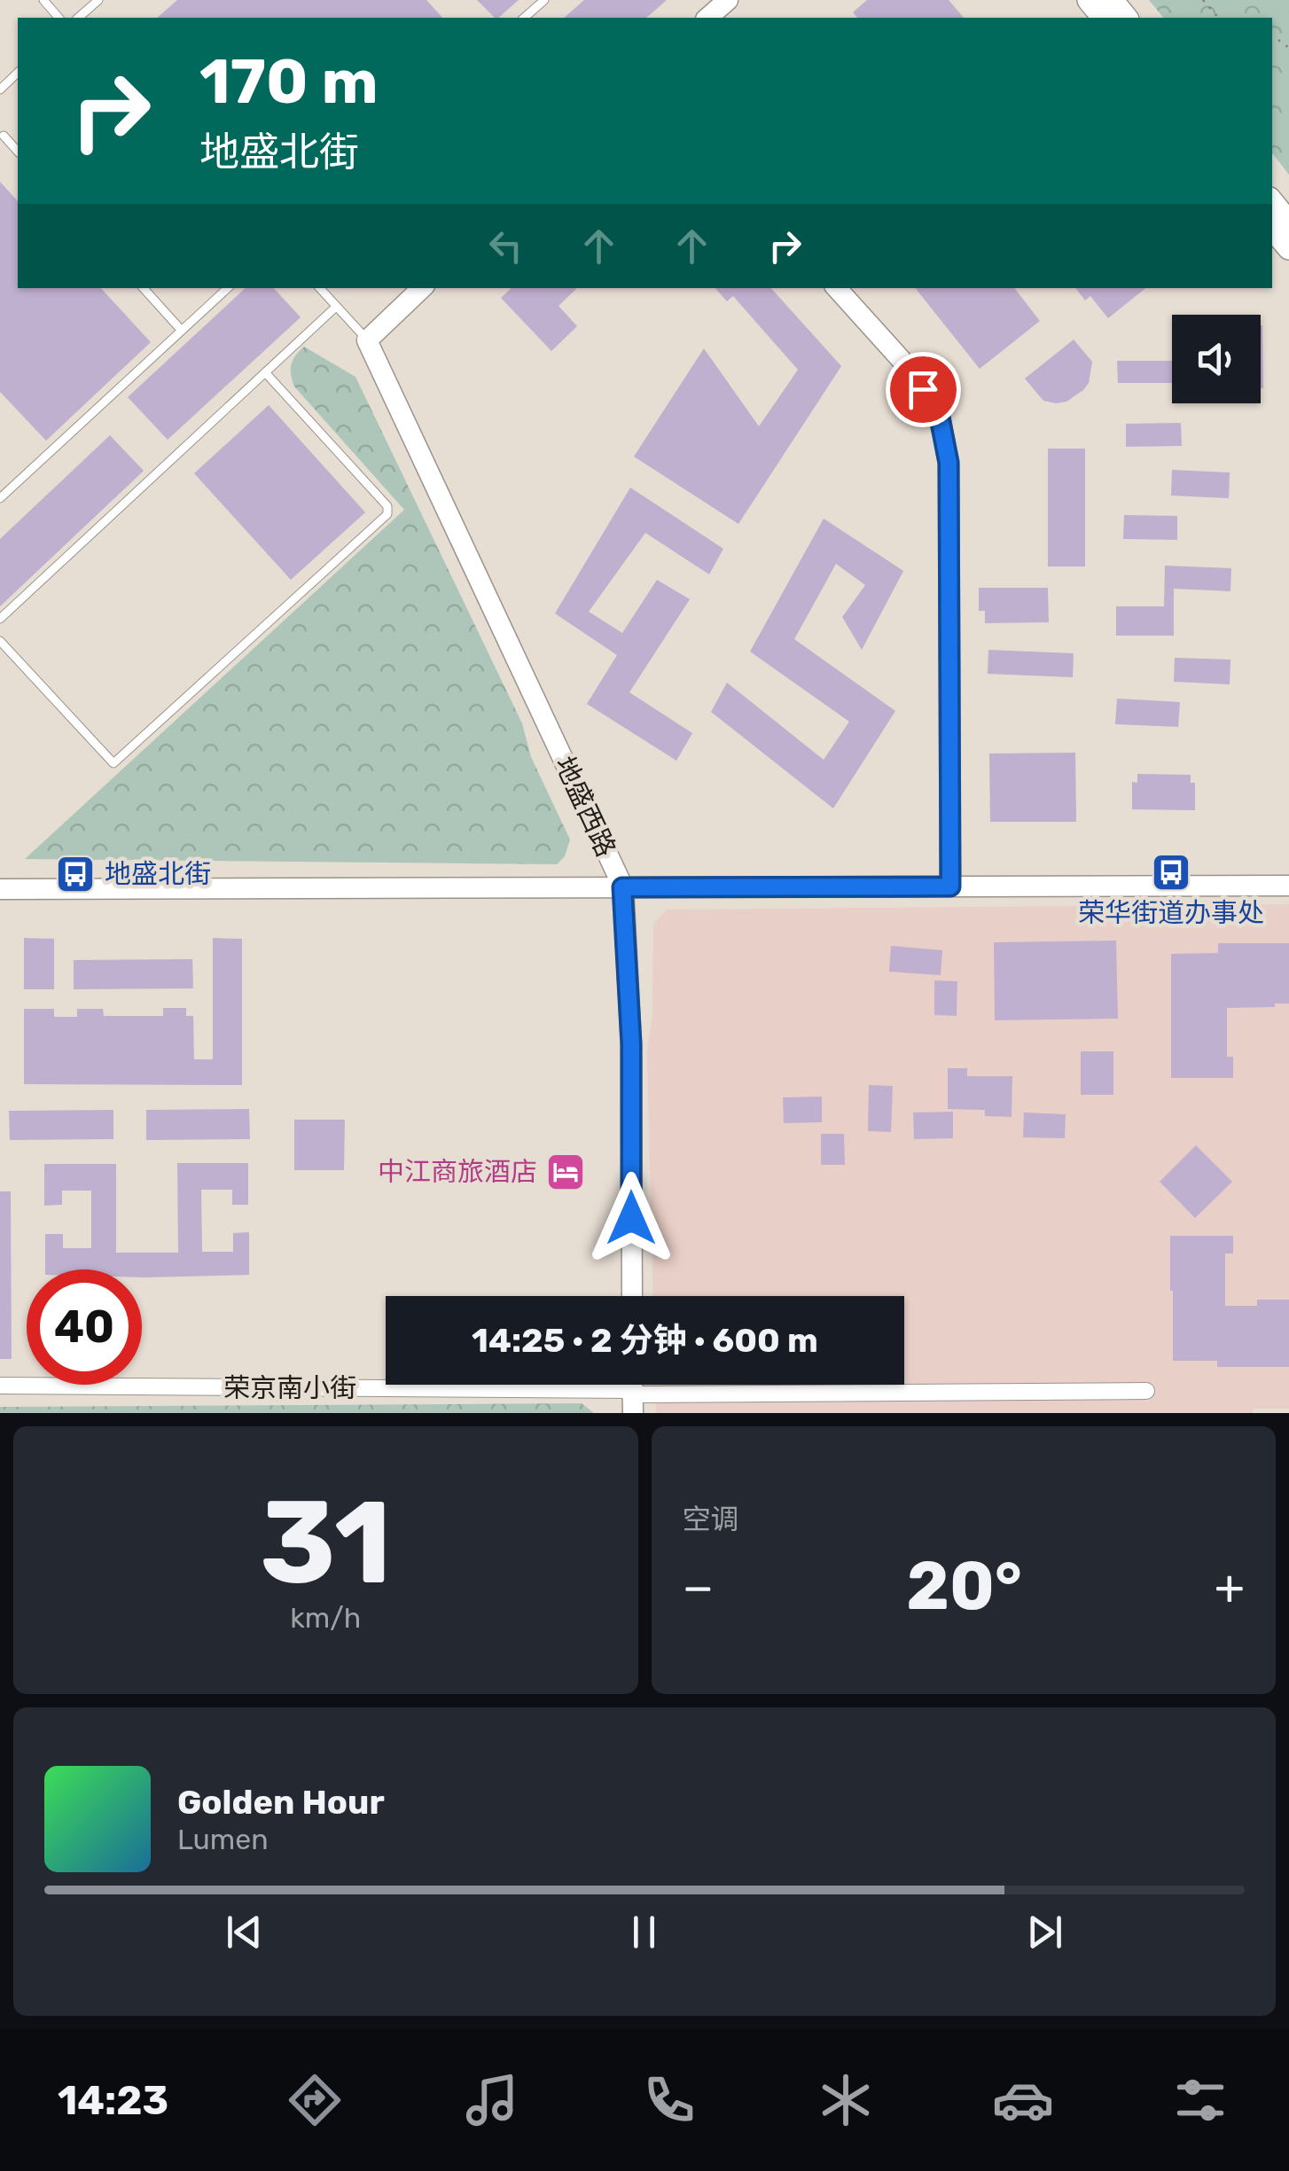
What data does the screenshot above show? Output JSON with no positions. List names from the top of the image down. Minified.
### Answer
{"streets":{"street":["地盛西路","荣京南小街"]},"places":{"bus stop":["荣华街道办事处","地盛北街"],"hotel":["中江商旅酒店"]},"page":{"turn":["170 m","地盛北街"],"limit":"40","trip":"14:25 · 2 分钟 · 600 m","tile":[["31","km/h"],"空调"],"heat":["−","20°","+"],"song":["Golden Hour","Lumen"],"tabs":"14:23"}}
